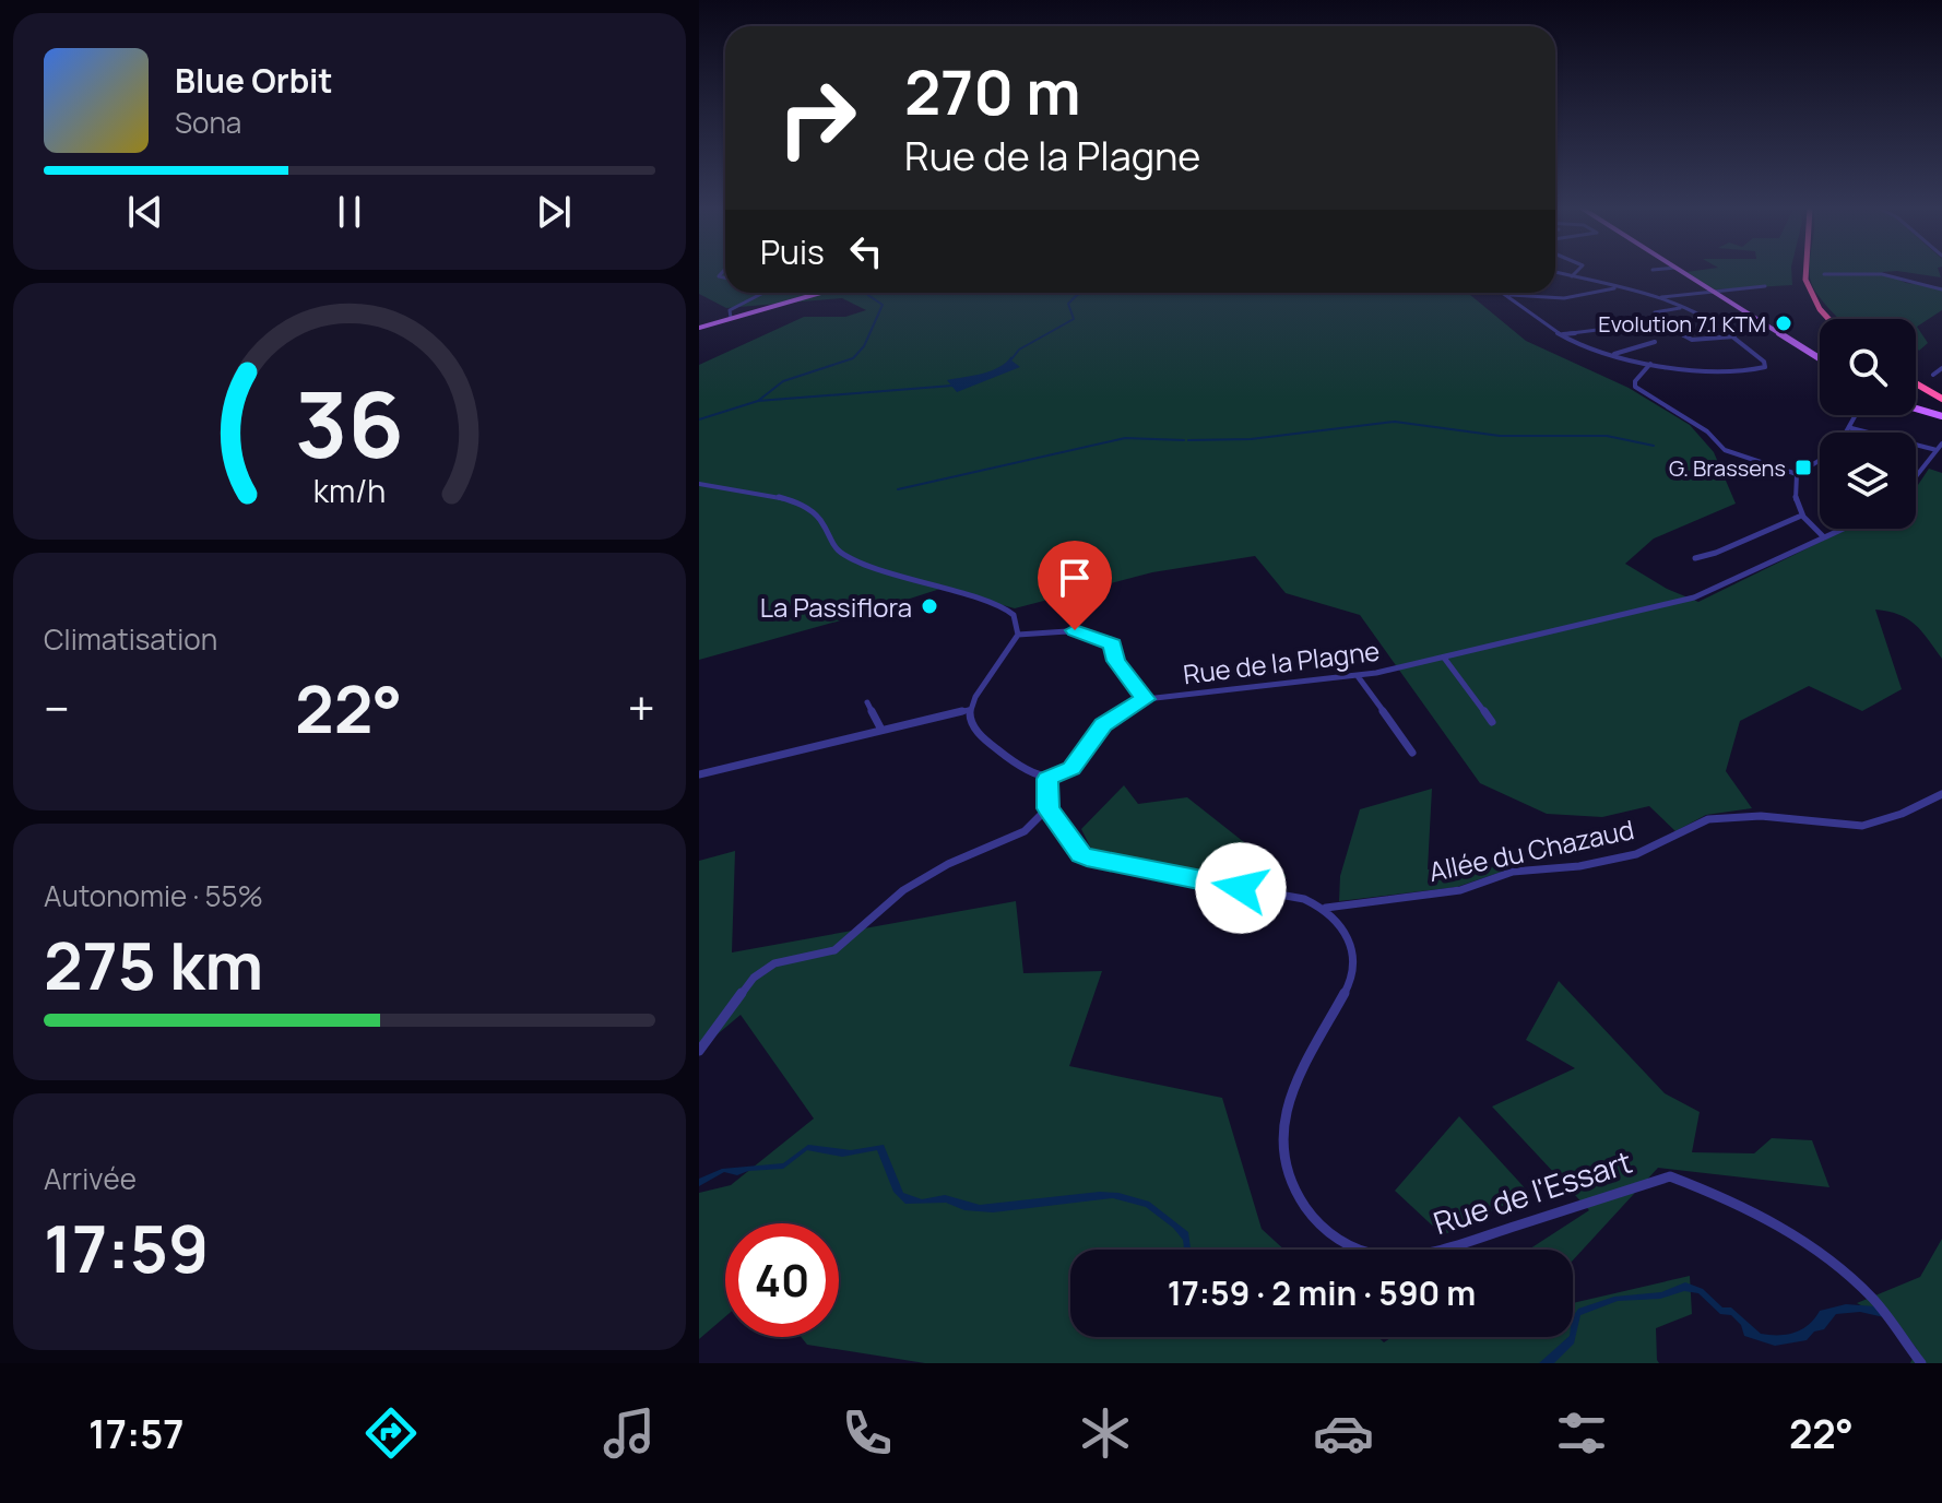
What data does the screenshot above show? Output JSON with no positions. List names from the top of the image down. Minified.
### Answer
{"streets":{"street":["Rue de la Plagne","Allée du Chazaud","Rue de l'Essart"]},"crossings":[["Allée du Chazaud","Rue de l'Essart"]],"places":{"other":["Evolution 7.1 KTM","La Passiflora"],"transit":["G. Brassens"]},"page":{"turn":["270 m","Rue de la Plagne"],"song":["Blue Orbit","Sona"],"then":"Puis","tile":["Climatisation",["Autonomie · 55%","275 km"],["Arrivée","17:59"]],"heat":["−","22°","+"],"limit":"40","trip":"17:59 · 2 min · 590 m","tabs":["17:57","22°"],"gauge":["36","km/h"]}}
